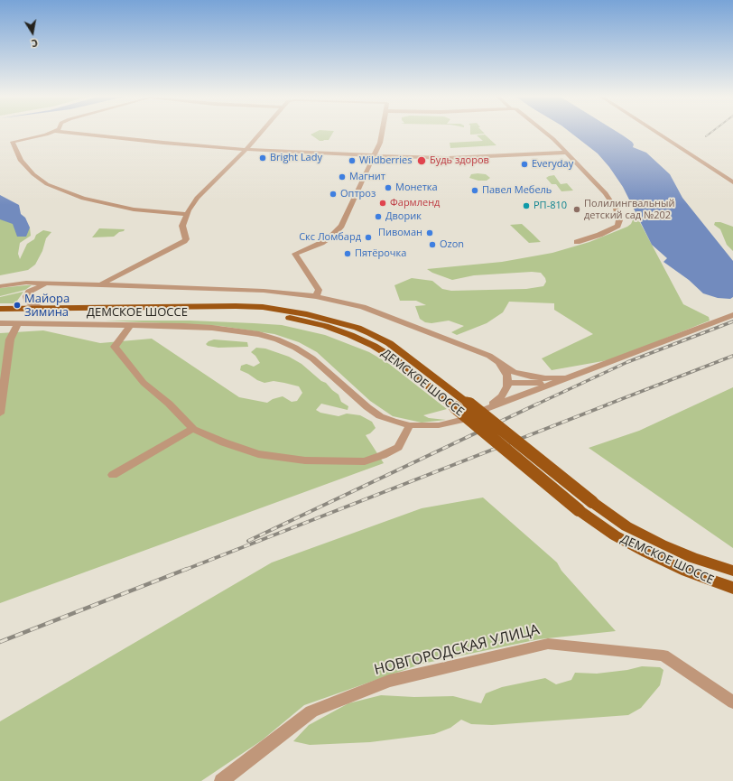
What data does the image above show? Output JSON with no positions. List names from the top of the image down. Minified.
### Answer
{"streets":{"main road":["ДЕМСКОЕ ШОССЕ"],"street":["НОВГОРОДСКАЯ УЛИЦА"]},"places":["Bright Lady","Wildberries","Будь здоров","Everyday","Магнит","Монетка","Павел Мебель","Оптроз","Фармленд","РП-810","Полилингвальный детский сад №202","Дворик","Пивоман","Скс Ломбард","Ozon","Пятёрочка","Майора Зимина"],"north":"bottom"}
